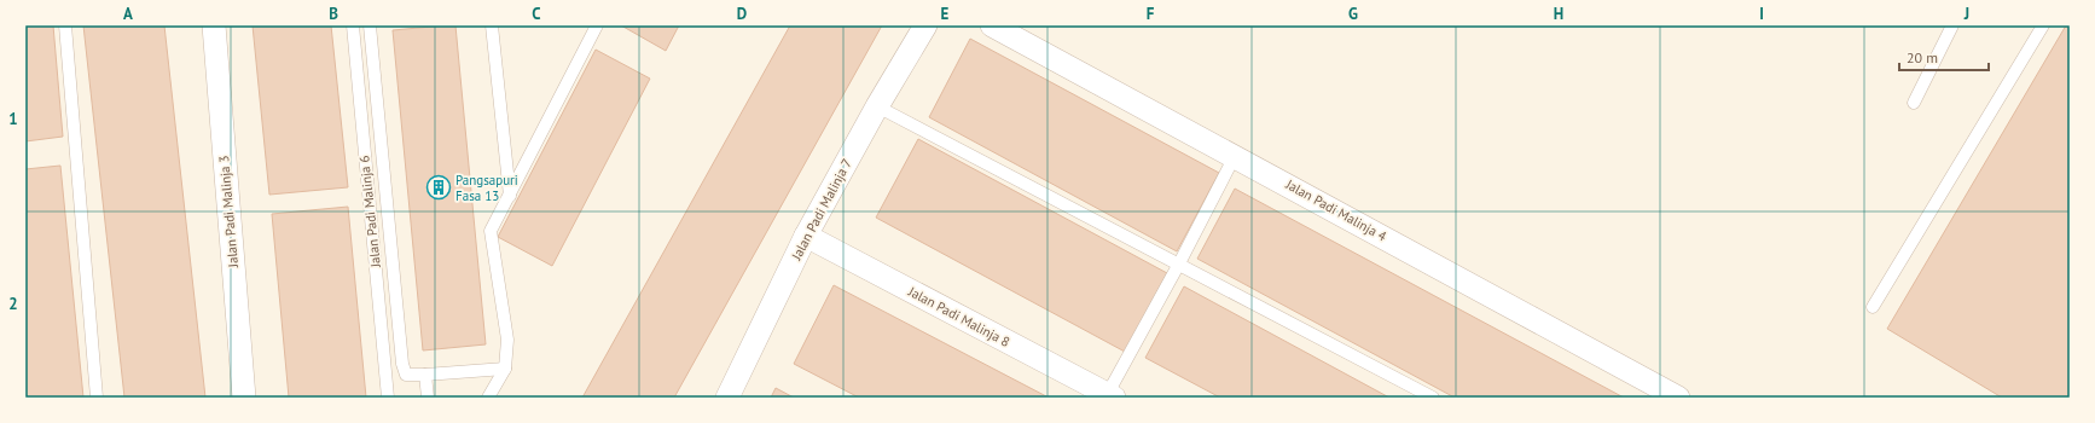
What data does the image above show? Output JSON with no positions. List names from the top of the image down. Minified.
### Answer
{"streets":{"street":["Jalan Padi Malinja 7","Jalan Padi Malinja 4","Jalan Padi Malinja 3","Jalan Padi Malinja 8"],"lane":["Jalan Padi Malinja 6"]},"crossings":[["Jalan Padi Malinja 7","Jalan Padi Malinja 8"]],"places":{"building":["Pangsapuri Fasa 13"]},"scale_bar":"20 m","grid":{"columns":["A","B","C","D","E","F","G","H","I","J"],"rows":["1","2"]}}
